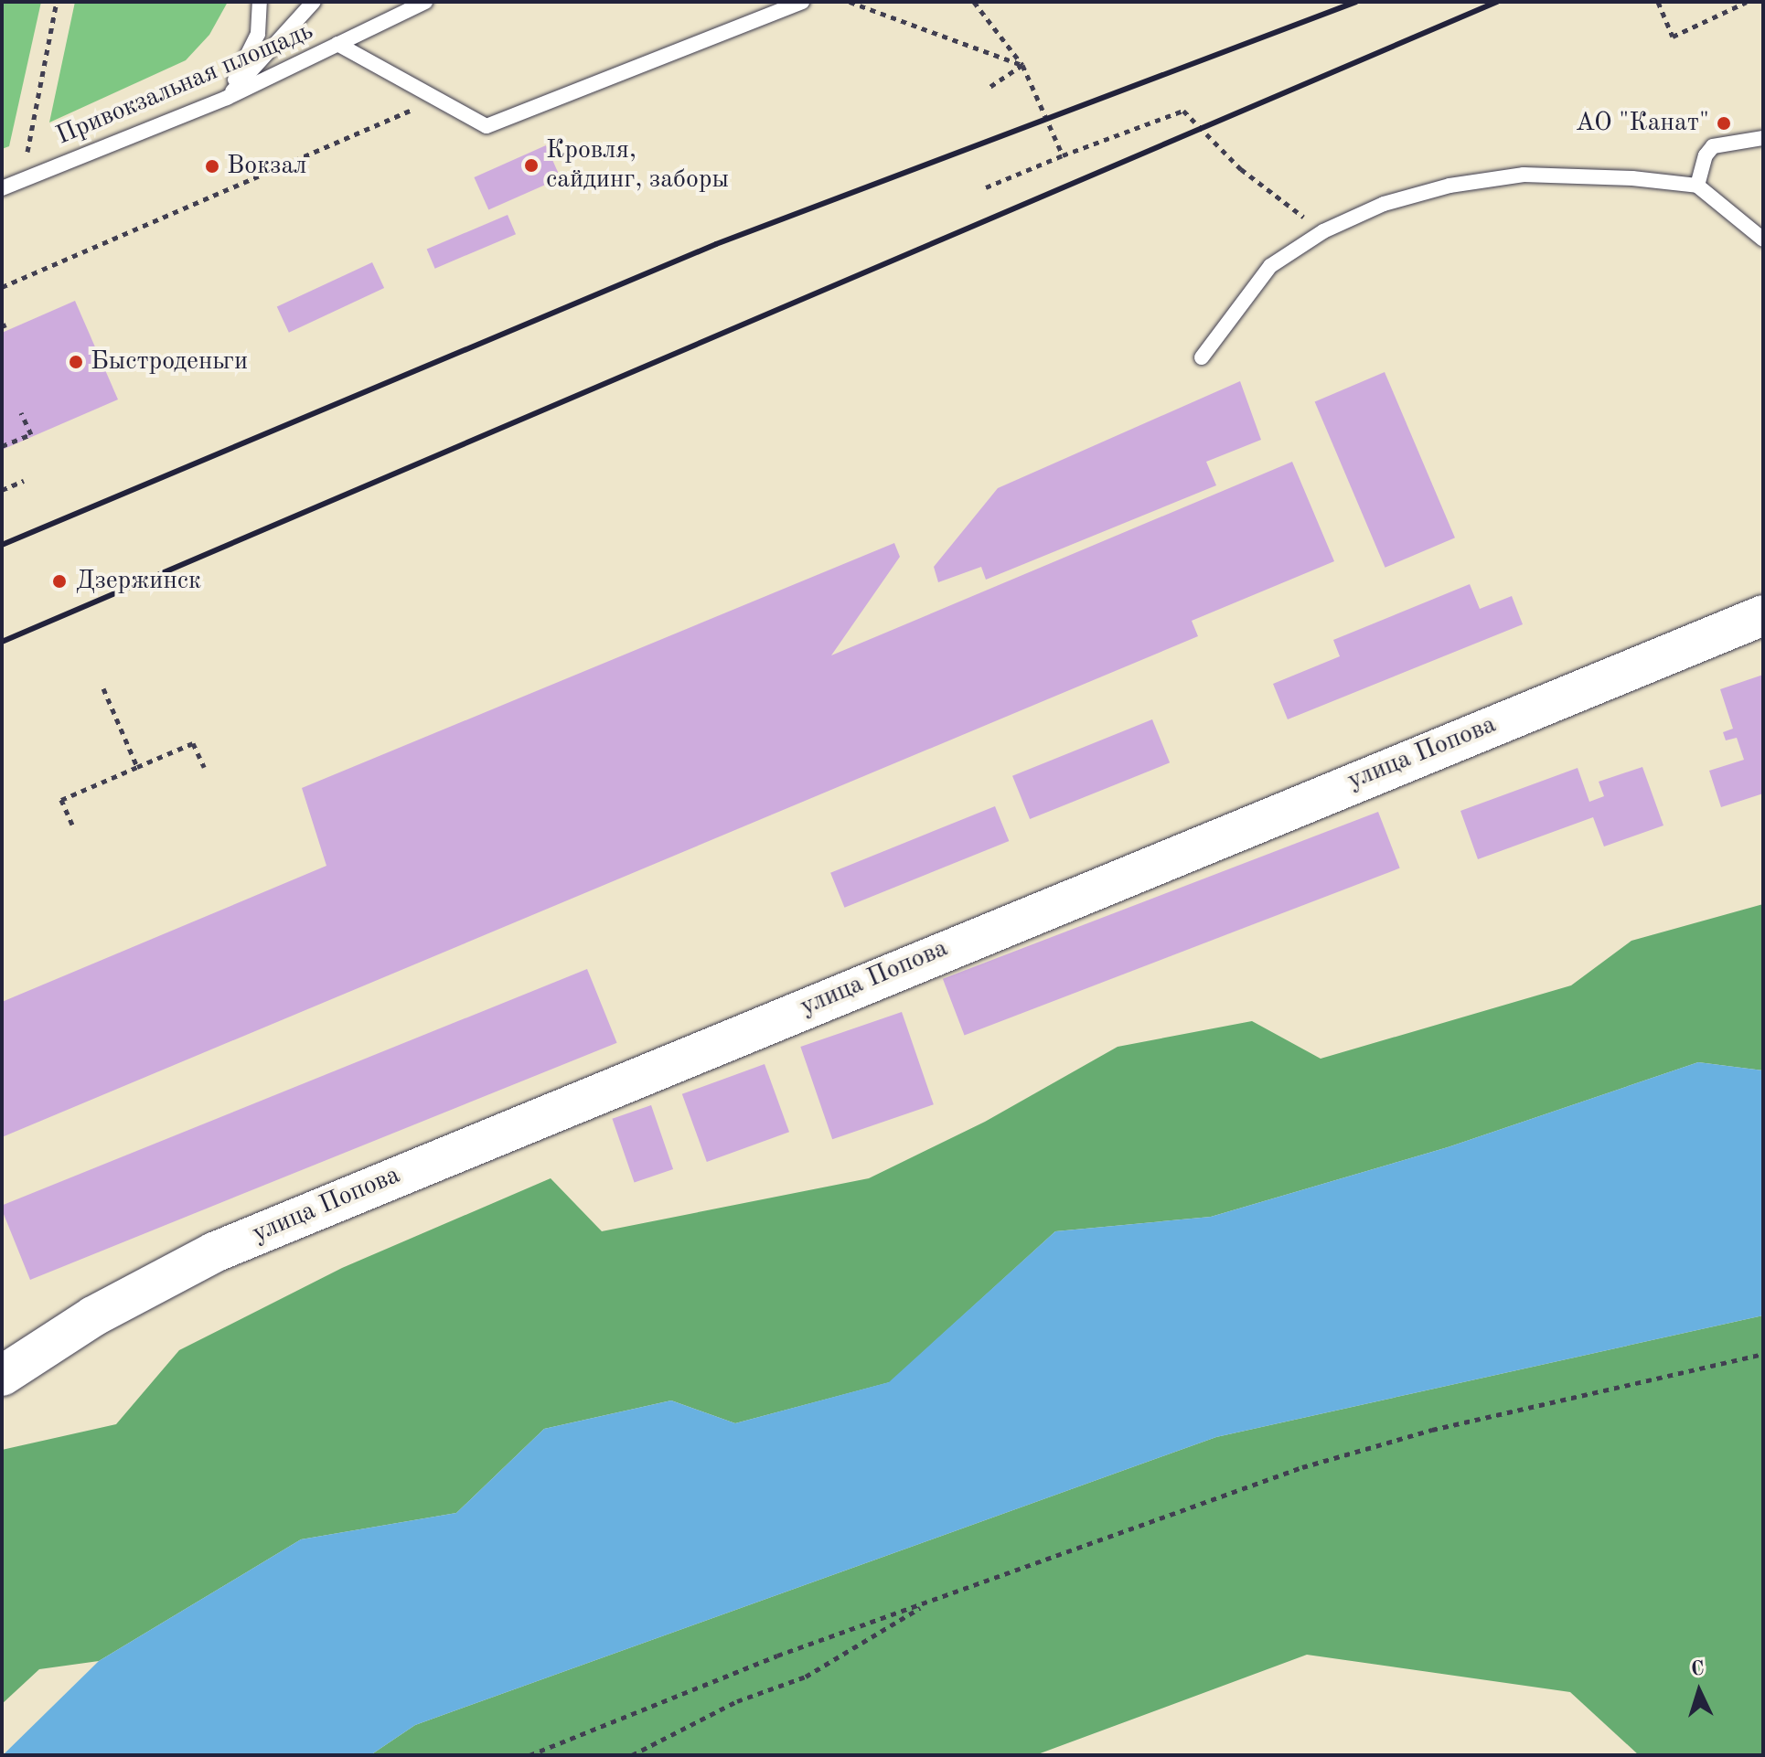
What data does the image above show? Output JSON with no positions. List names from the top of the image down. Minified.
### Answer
{"streets":{"street":["улица Попова"],"lane":["Привокзальная площадь"]},"places":["АО \"Канат\"","Кровля, сайдинг, заборы","Вокзал","Быстроденьги","Дзержинск"],"north":"top"}
